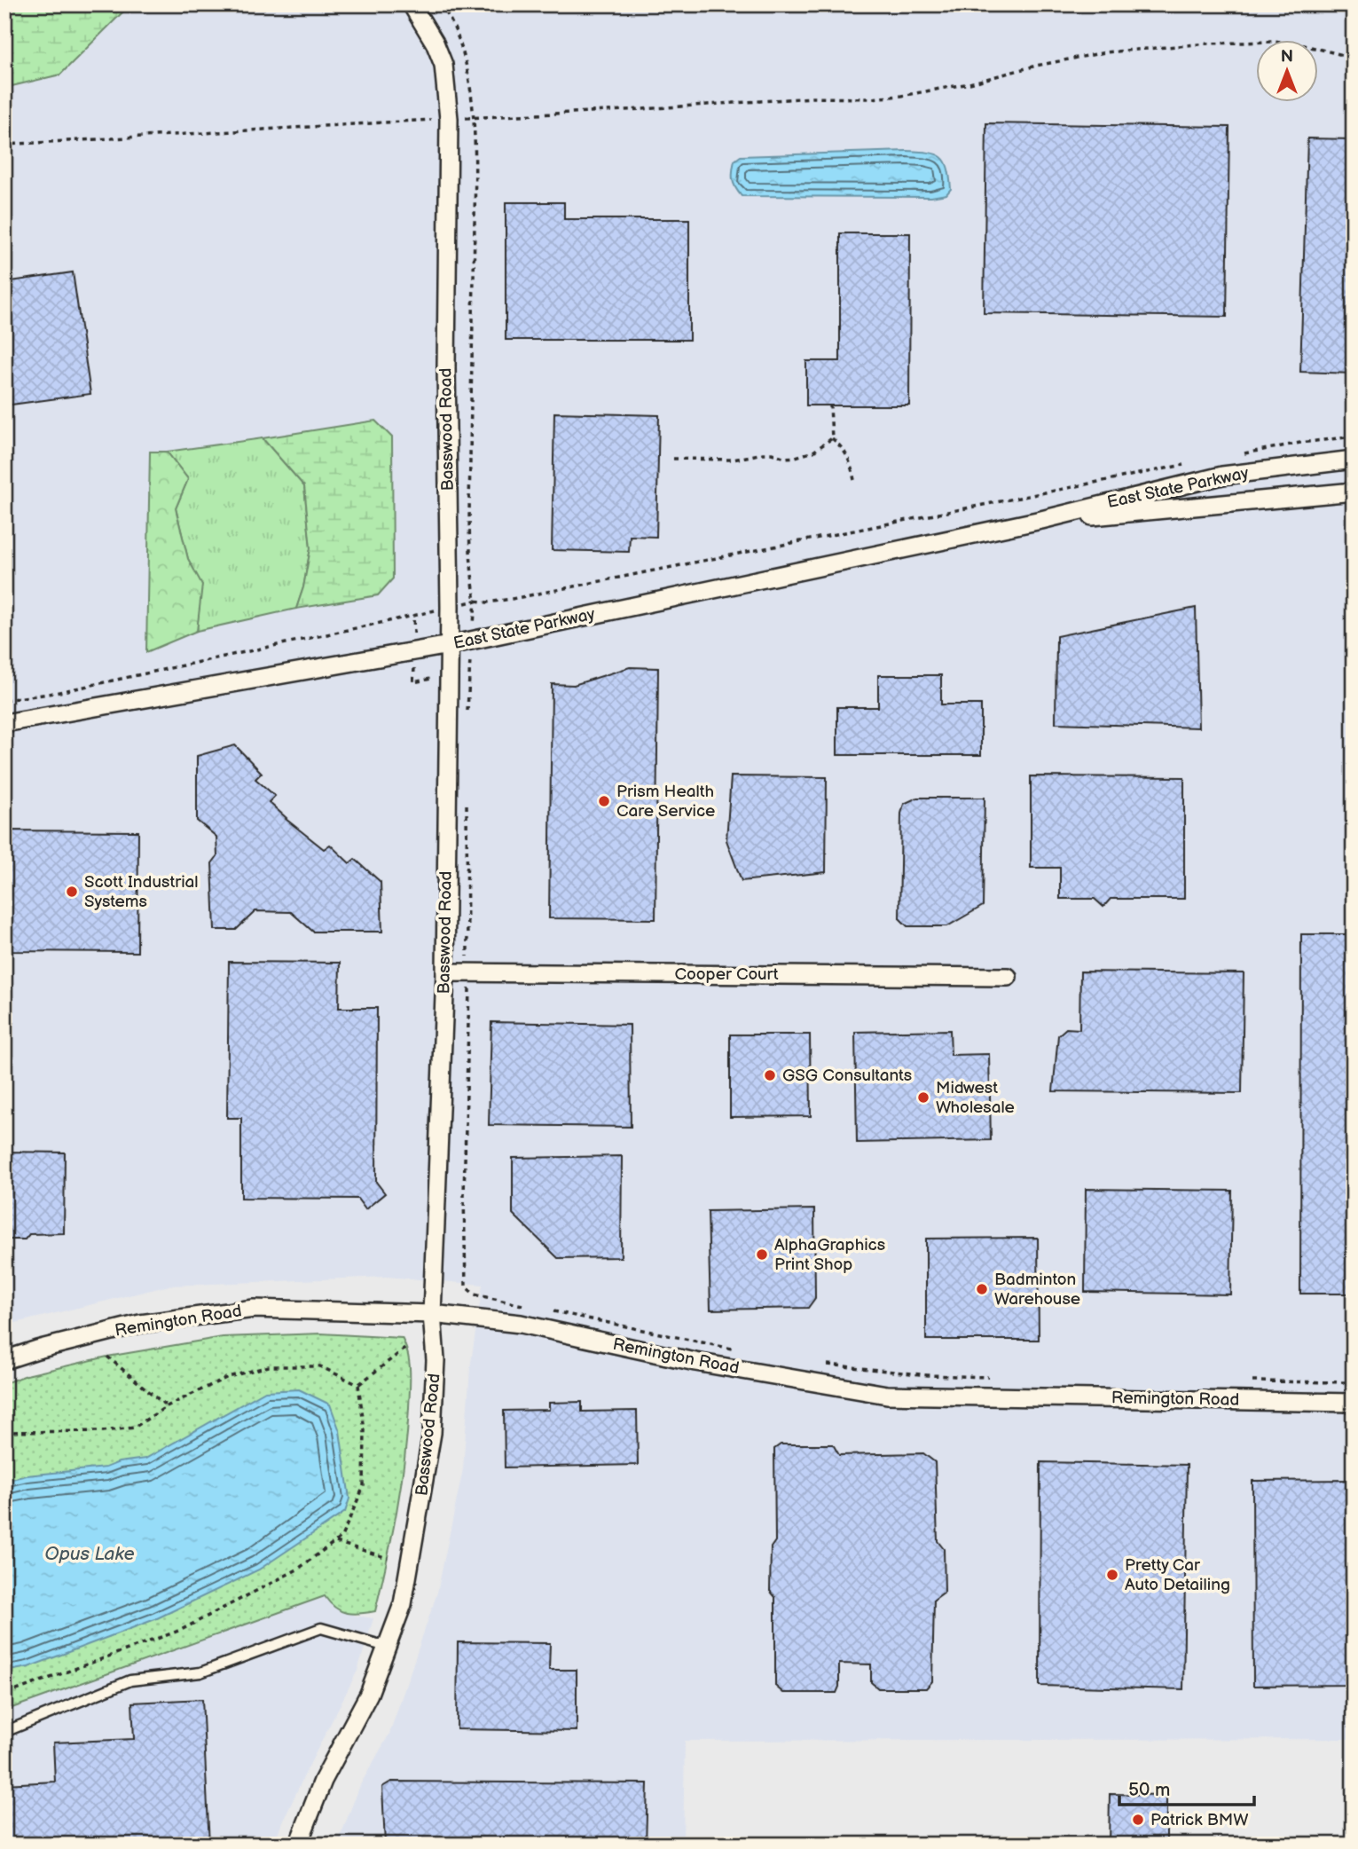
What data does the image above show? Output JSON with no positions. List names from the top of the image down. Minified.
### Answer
{"streets":{"street":["Basswood Road","East State Parkway","Cooper Court","Remington Road"]},"crossings":[["Basswood Road","East State Parkway"],["Basswood Road","Cooper Court"],["Basswood Road","Remington Road"]],"water":["Opus Lake"],"places":["Prism Health Care Service","Scott Industrial Systems","GSG Consultants","Midwest Wholesale","AlphaGraphics Print Shop","Badminton Warehouse","Pretty Car Auto Detailing","Patrick BMW"],"scale_bar":"50 m","north":"top"}
